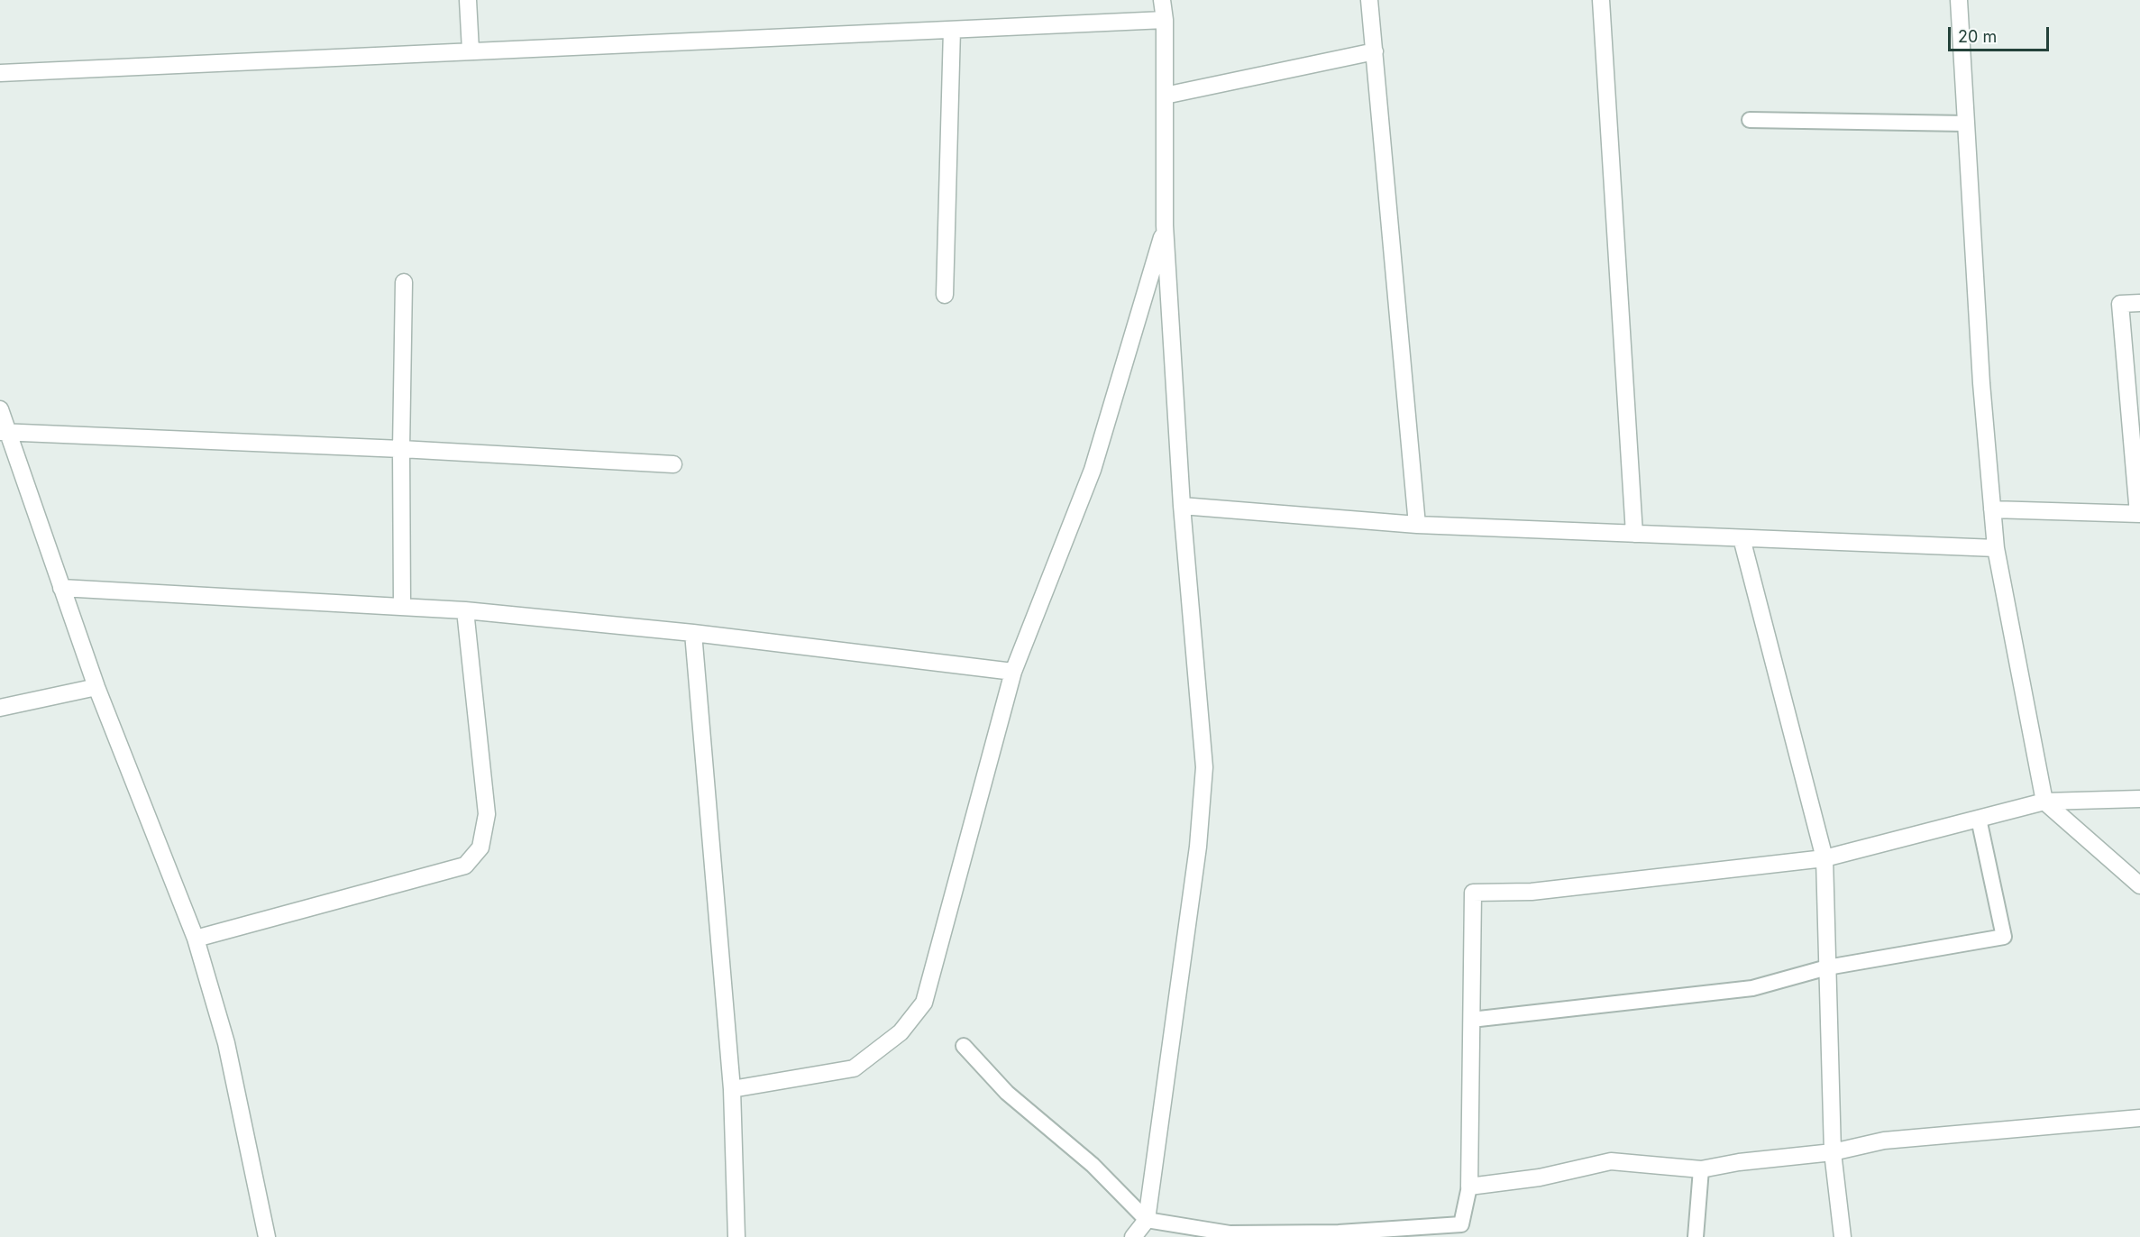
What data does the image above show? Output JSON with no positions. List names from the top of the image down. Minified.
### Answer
{"scale_bar":"20 m"}
